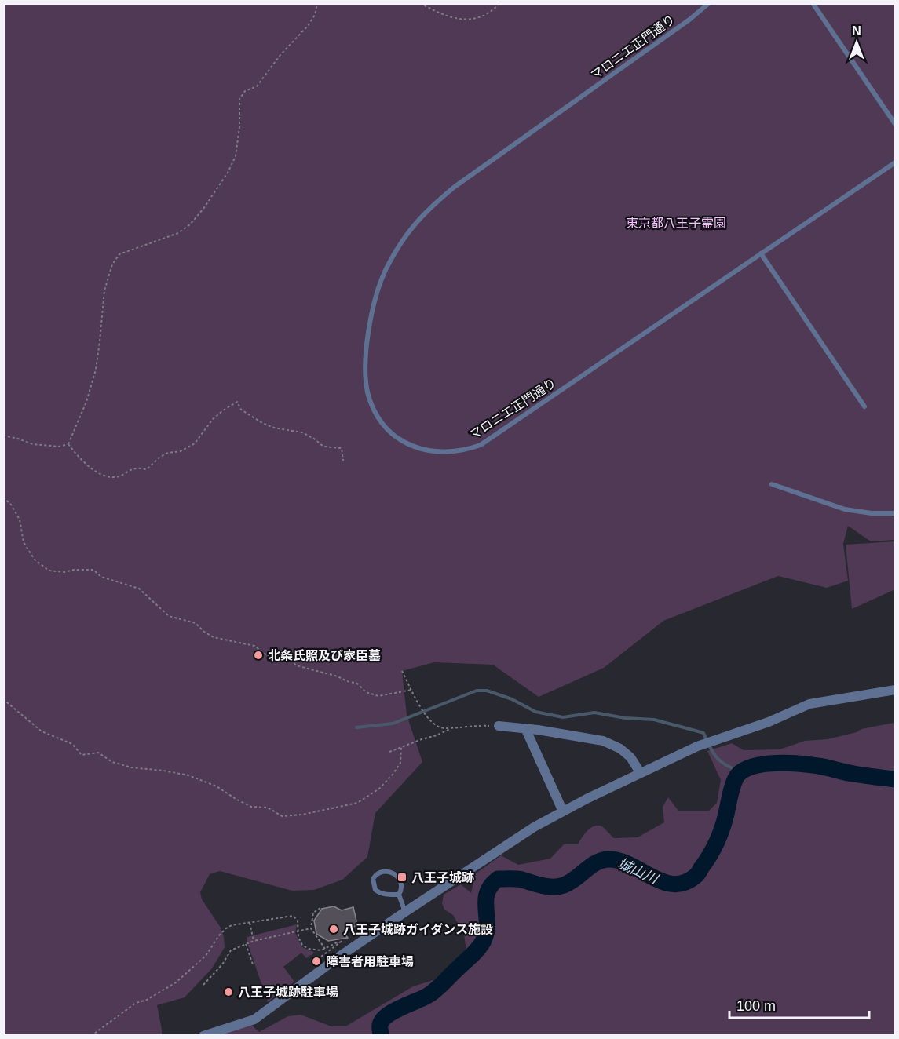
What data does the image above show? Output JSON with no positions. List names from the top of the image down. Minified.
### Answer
{"streets":{"lane":["マロニエ正門通り"]},"water":["城山川"],"parks":["東京都八王子霊園"],"places":{"other":["北条氏照及び家臣墓","八王子城跡ガイダンス施設","障害者用駐車場","八王子城跡駐車場"],"transit":["八王子城跡"]},"scale_bar":"100 m","north":"top"}
